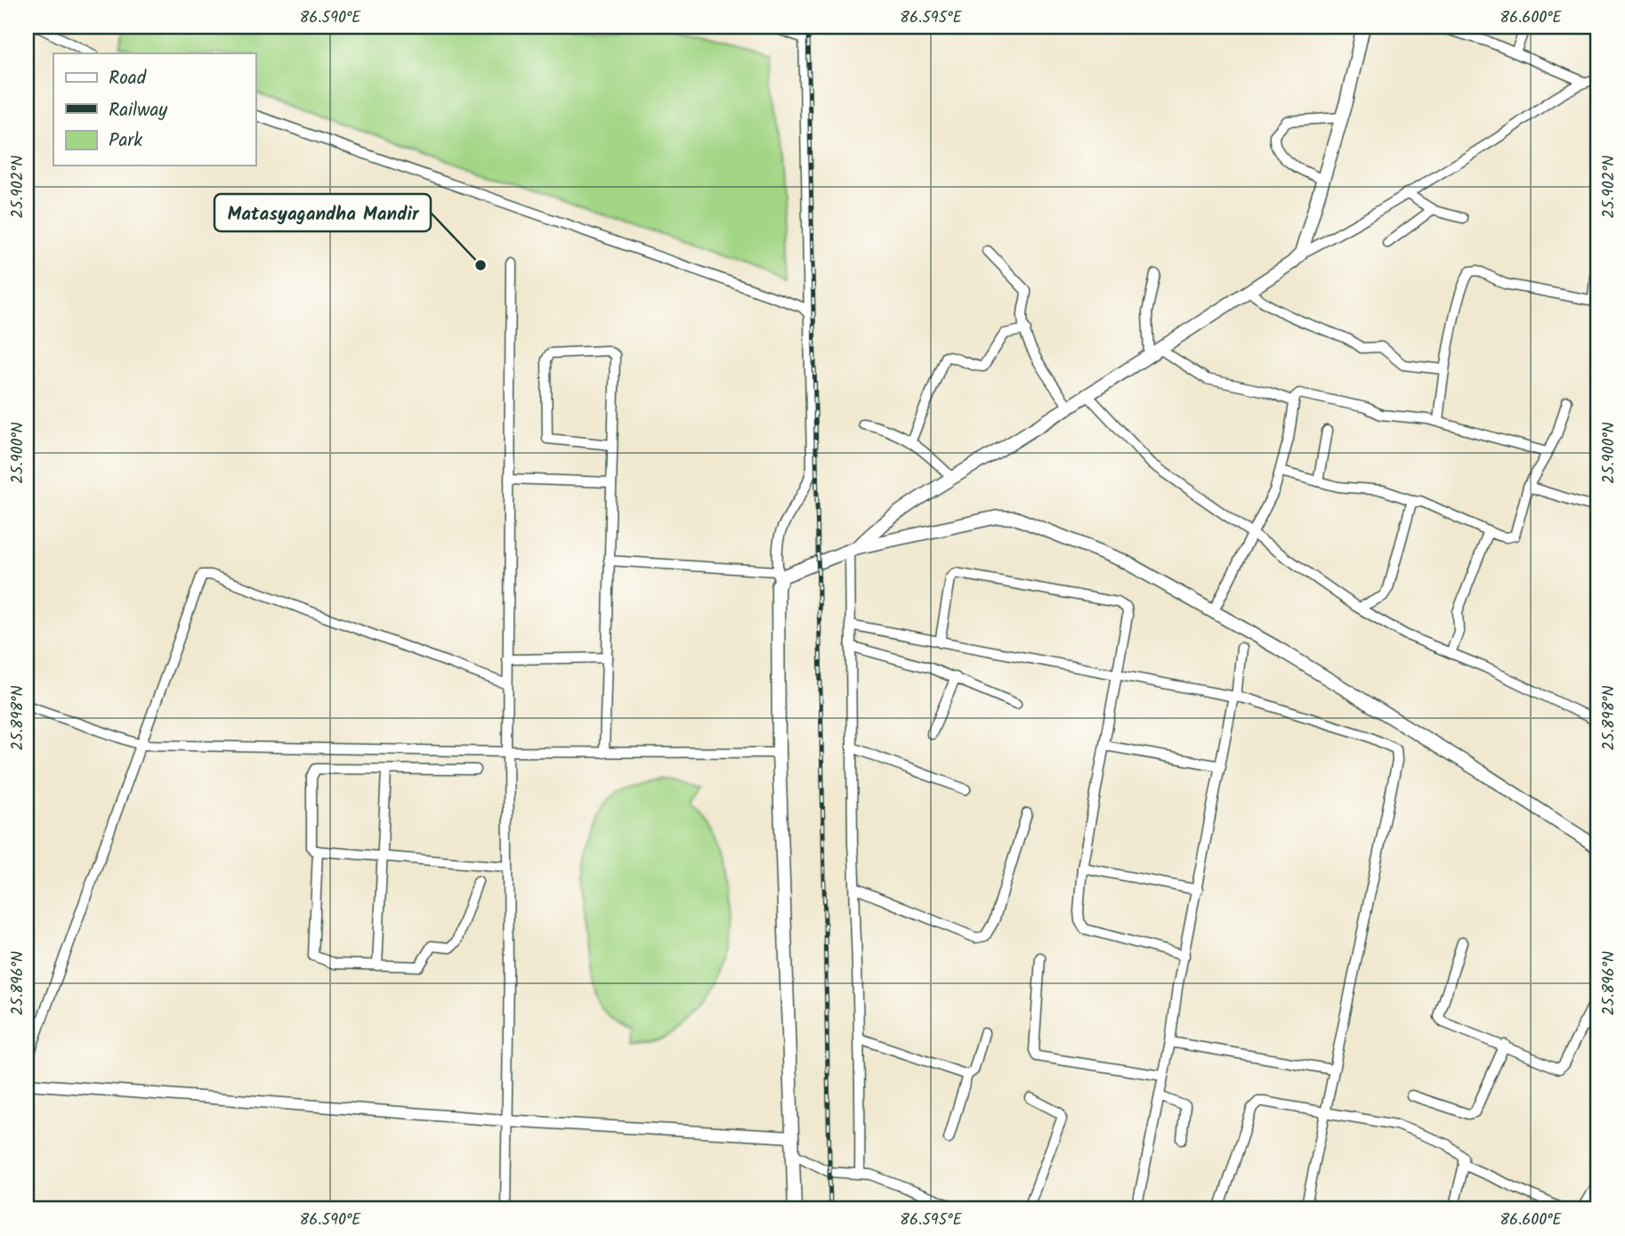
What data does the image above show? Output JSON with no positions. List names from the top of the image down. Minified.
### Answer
{"places":["Matasyagandha Mandir"],"legend":["Road","Railway","Park"],"coordinates":["86.590°E","86.595°E","86.600°E","25.902°N","25.900°N","25.898°N","25.896°N"]}
